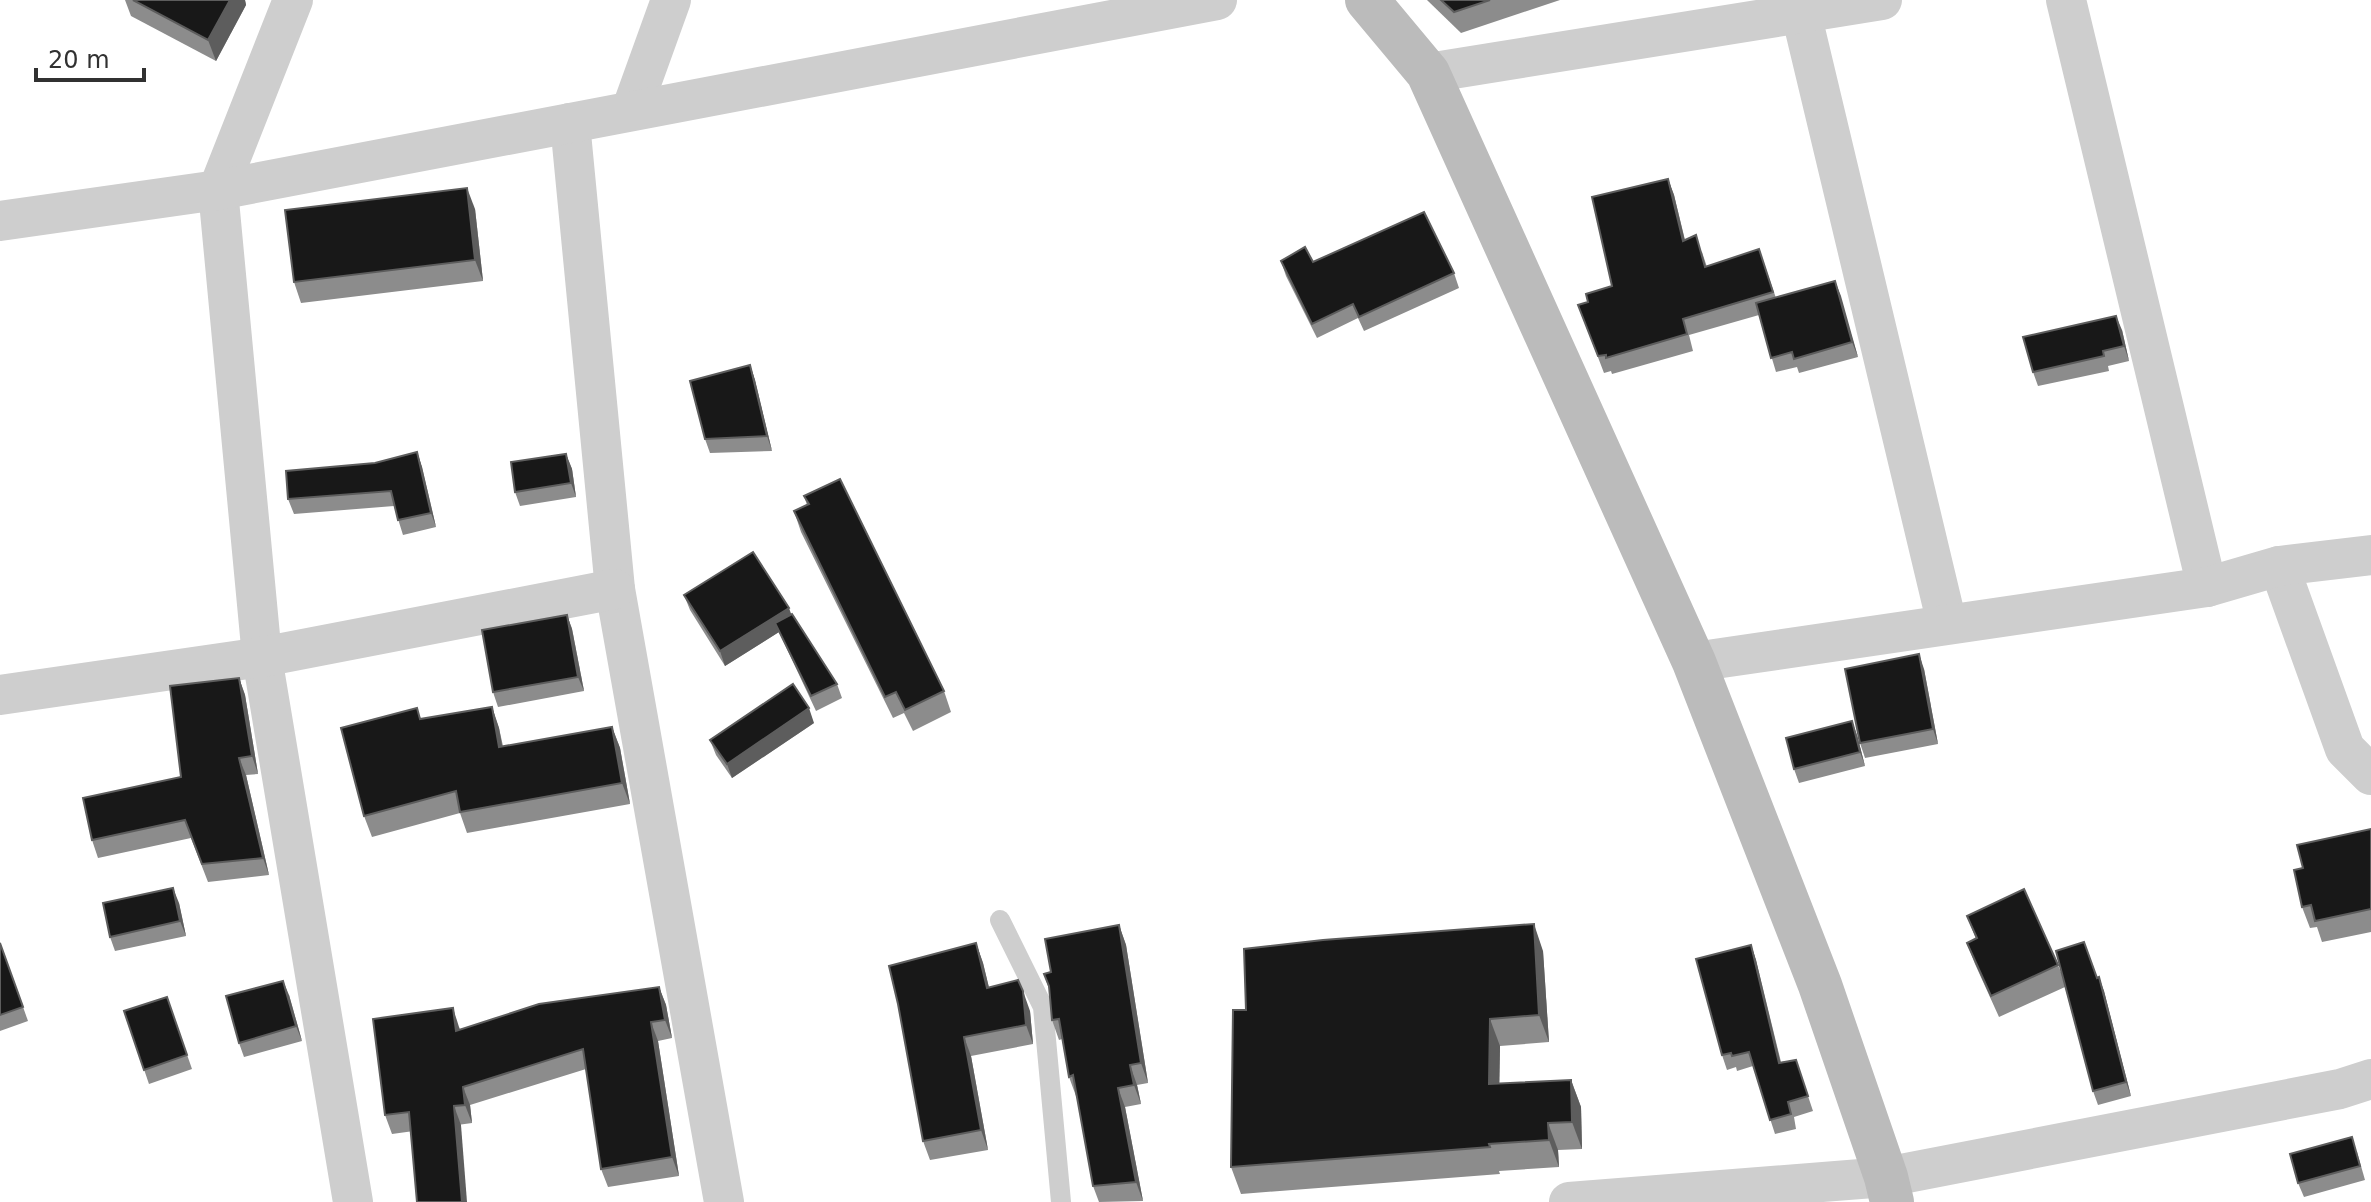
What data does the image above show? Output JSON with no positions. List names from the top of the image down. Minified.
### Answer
{"scale_bar":"20 m"}
